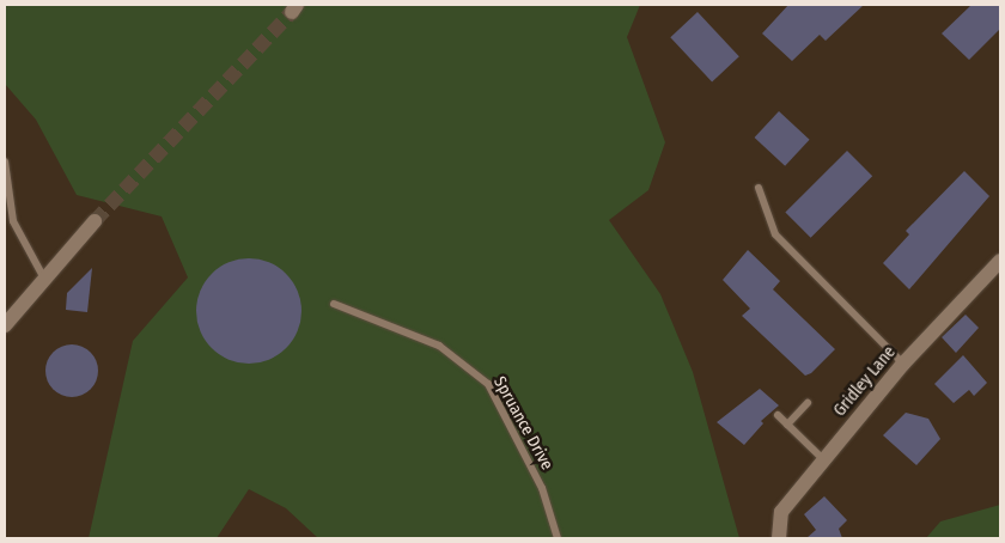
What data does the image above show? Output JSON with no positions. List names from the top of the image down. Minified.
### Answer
{"streets":{"street":["Gridley Lane"],"lane":["Spruance Drive"]}}
